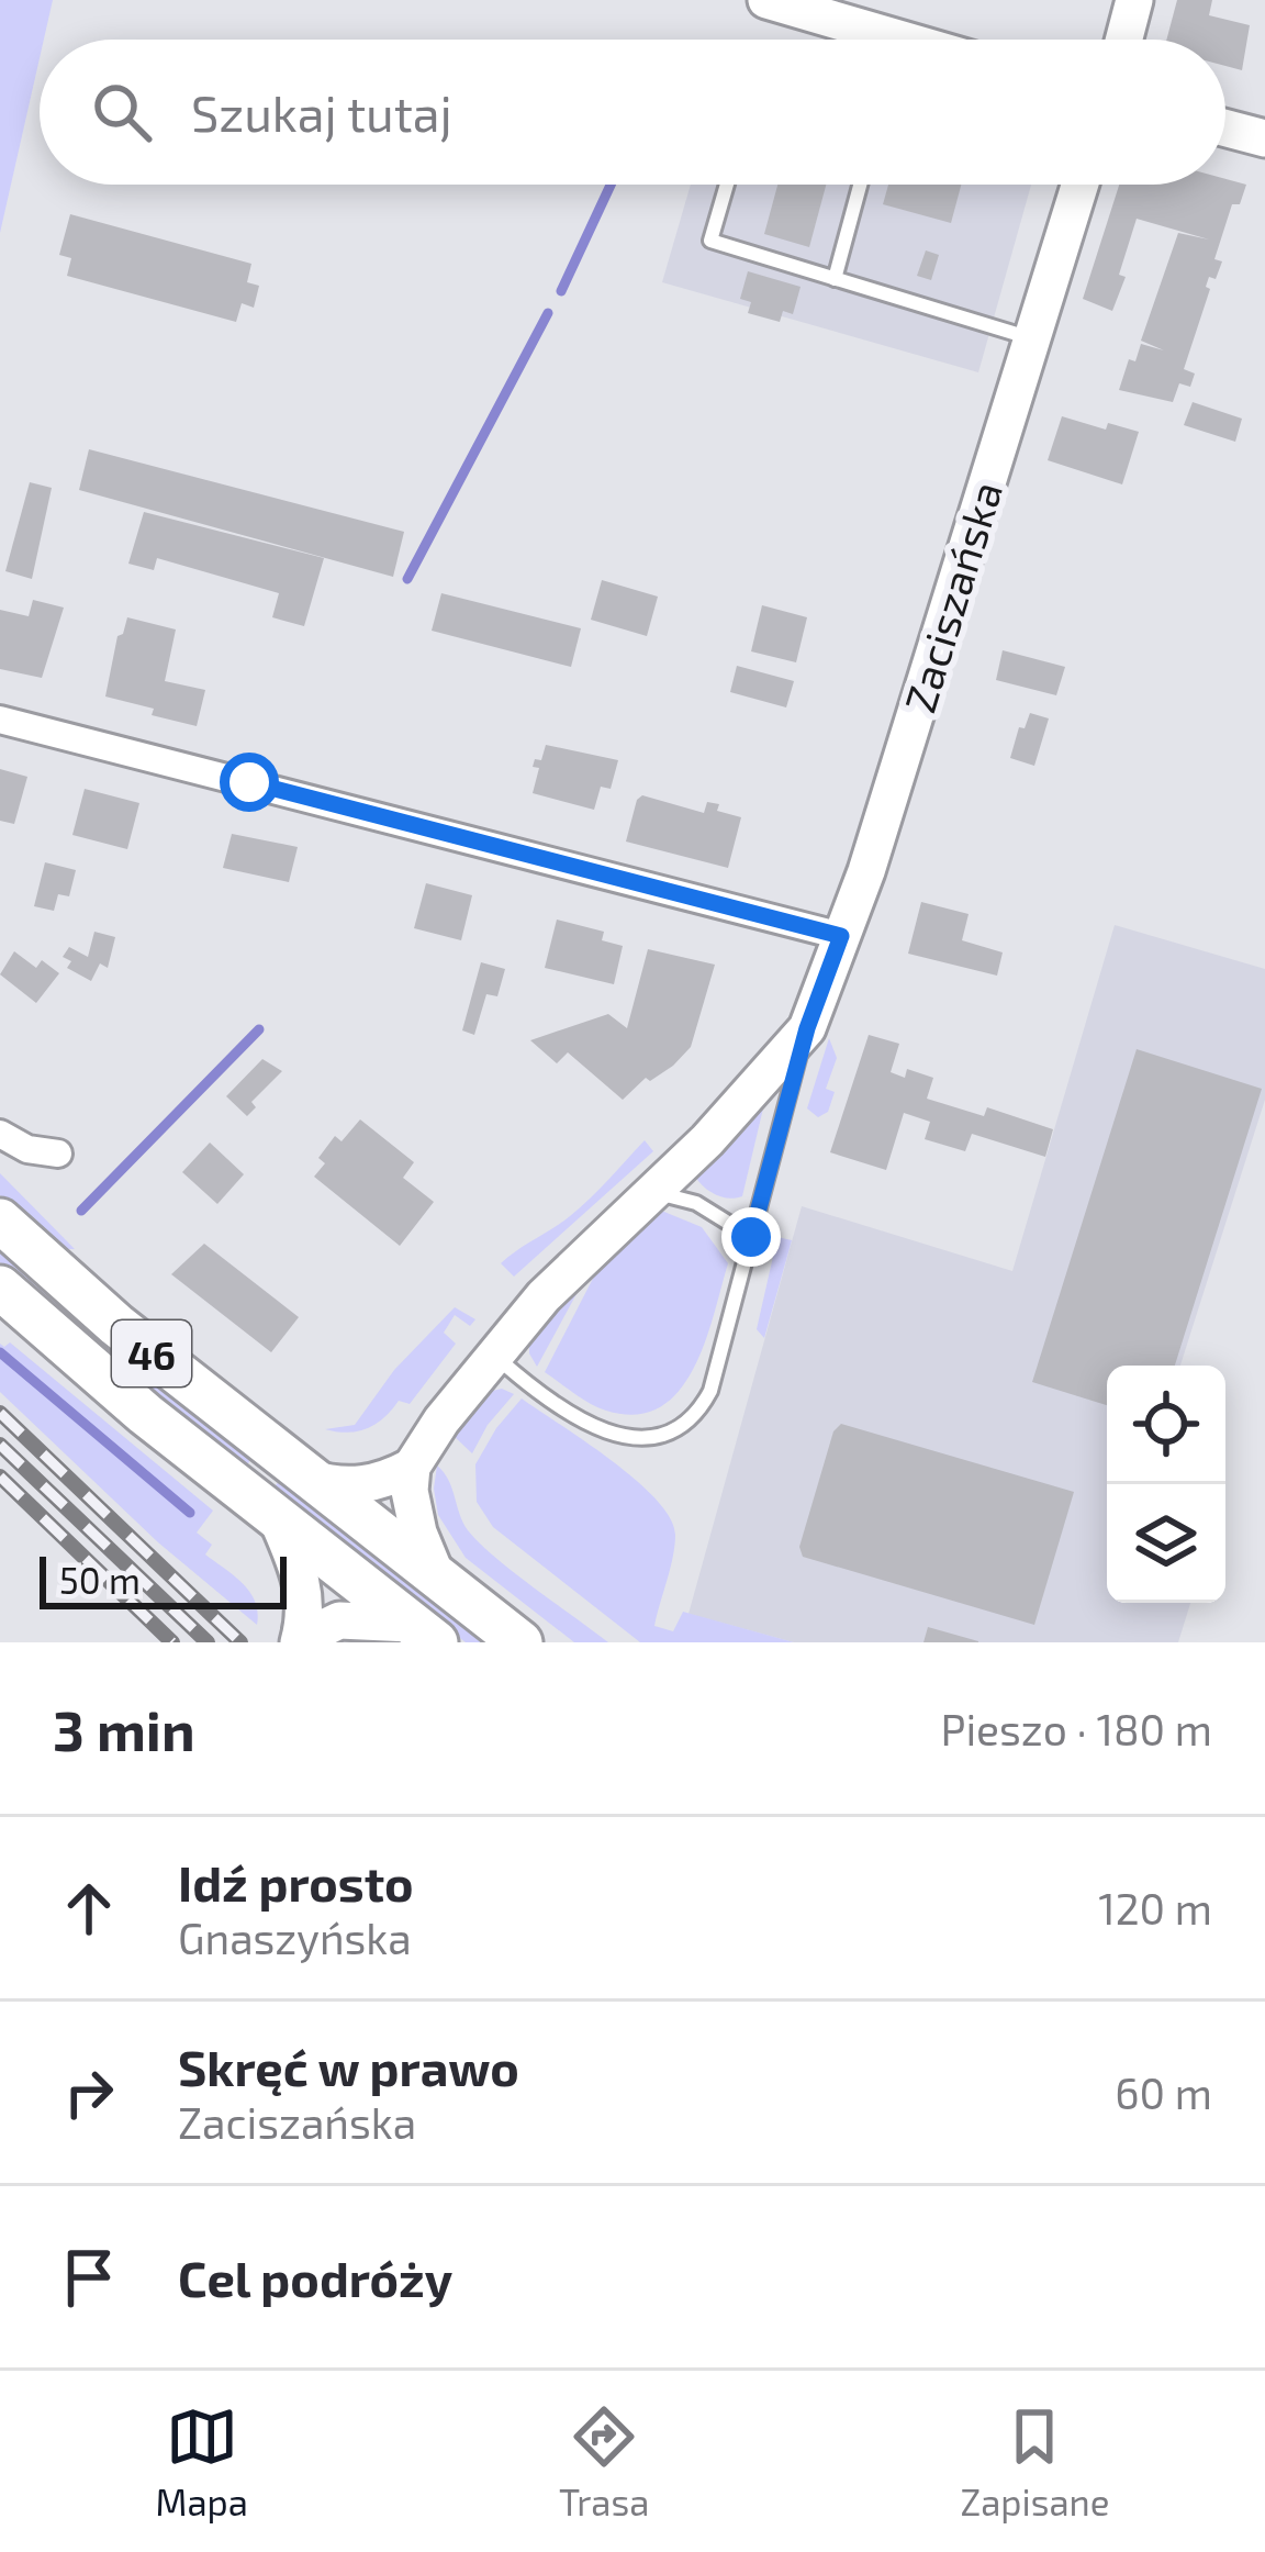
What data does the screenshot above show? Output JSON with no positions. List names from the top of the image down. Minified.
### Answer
{"streets":{"main road":["46"],"street":["Zaciszańska"]},"scale_bar":"50 m","page":{"search":"Szukaj tutaj","scale":"50 m","heading":["3 min","Pieszo · 180 m"],"list":[["Idź prosto","Gnaszyńska","120 m"],["Skręć w prawo","Zaciszańska","60 m"],"Cel podróży"],"nav":["Mapa","Trasa","Zapisane"]}}
